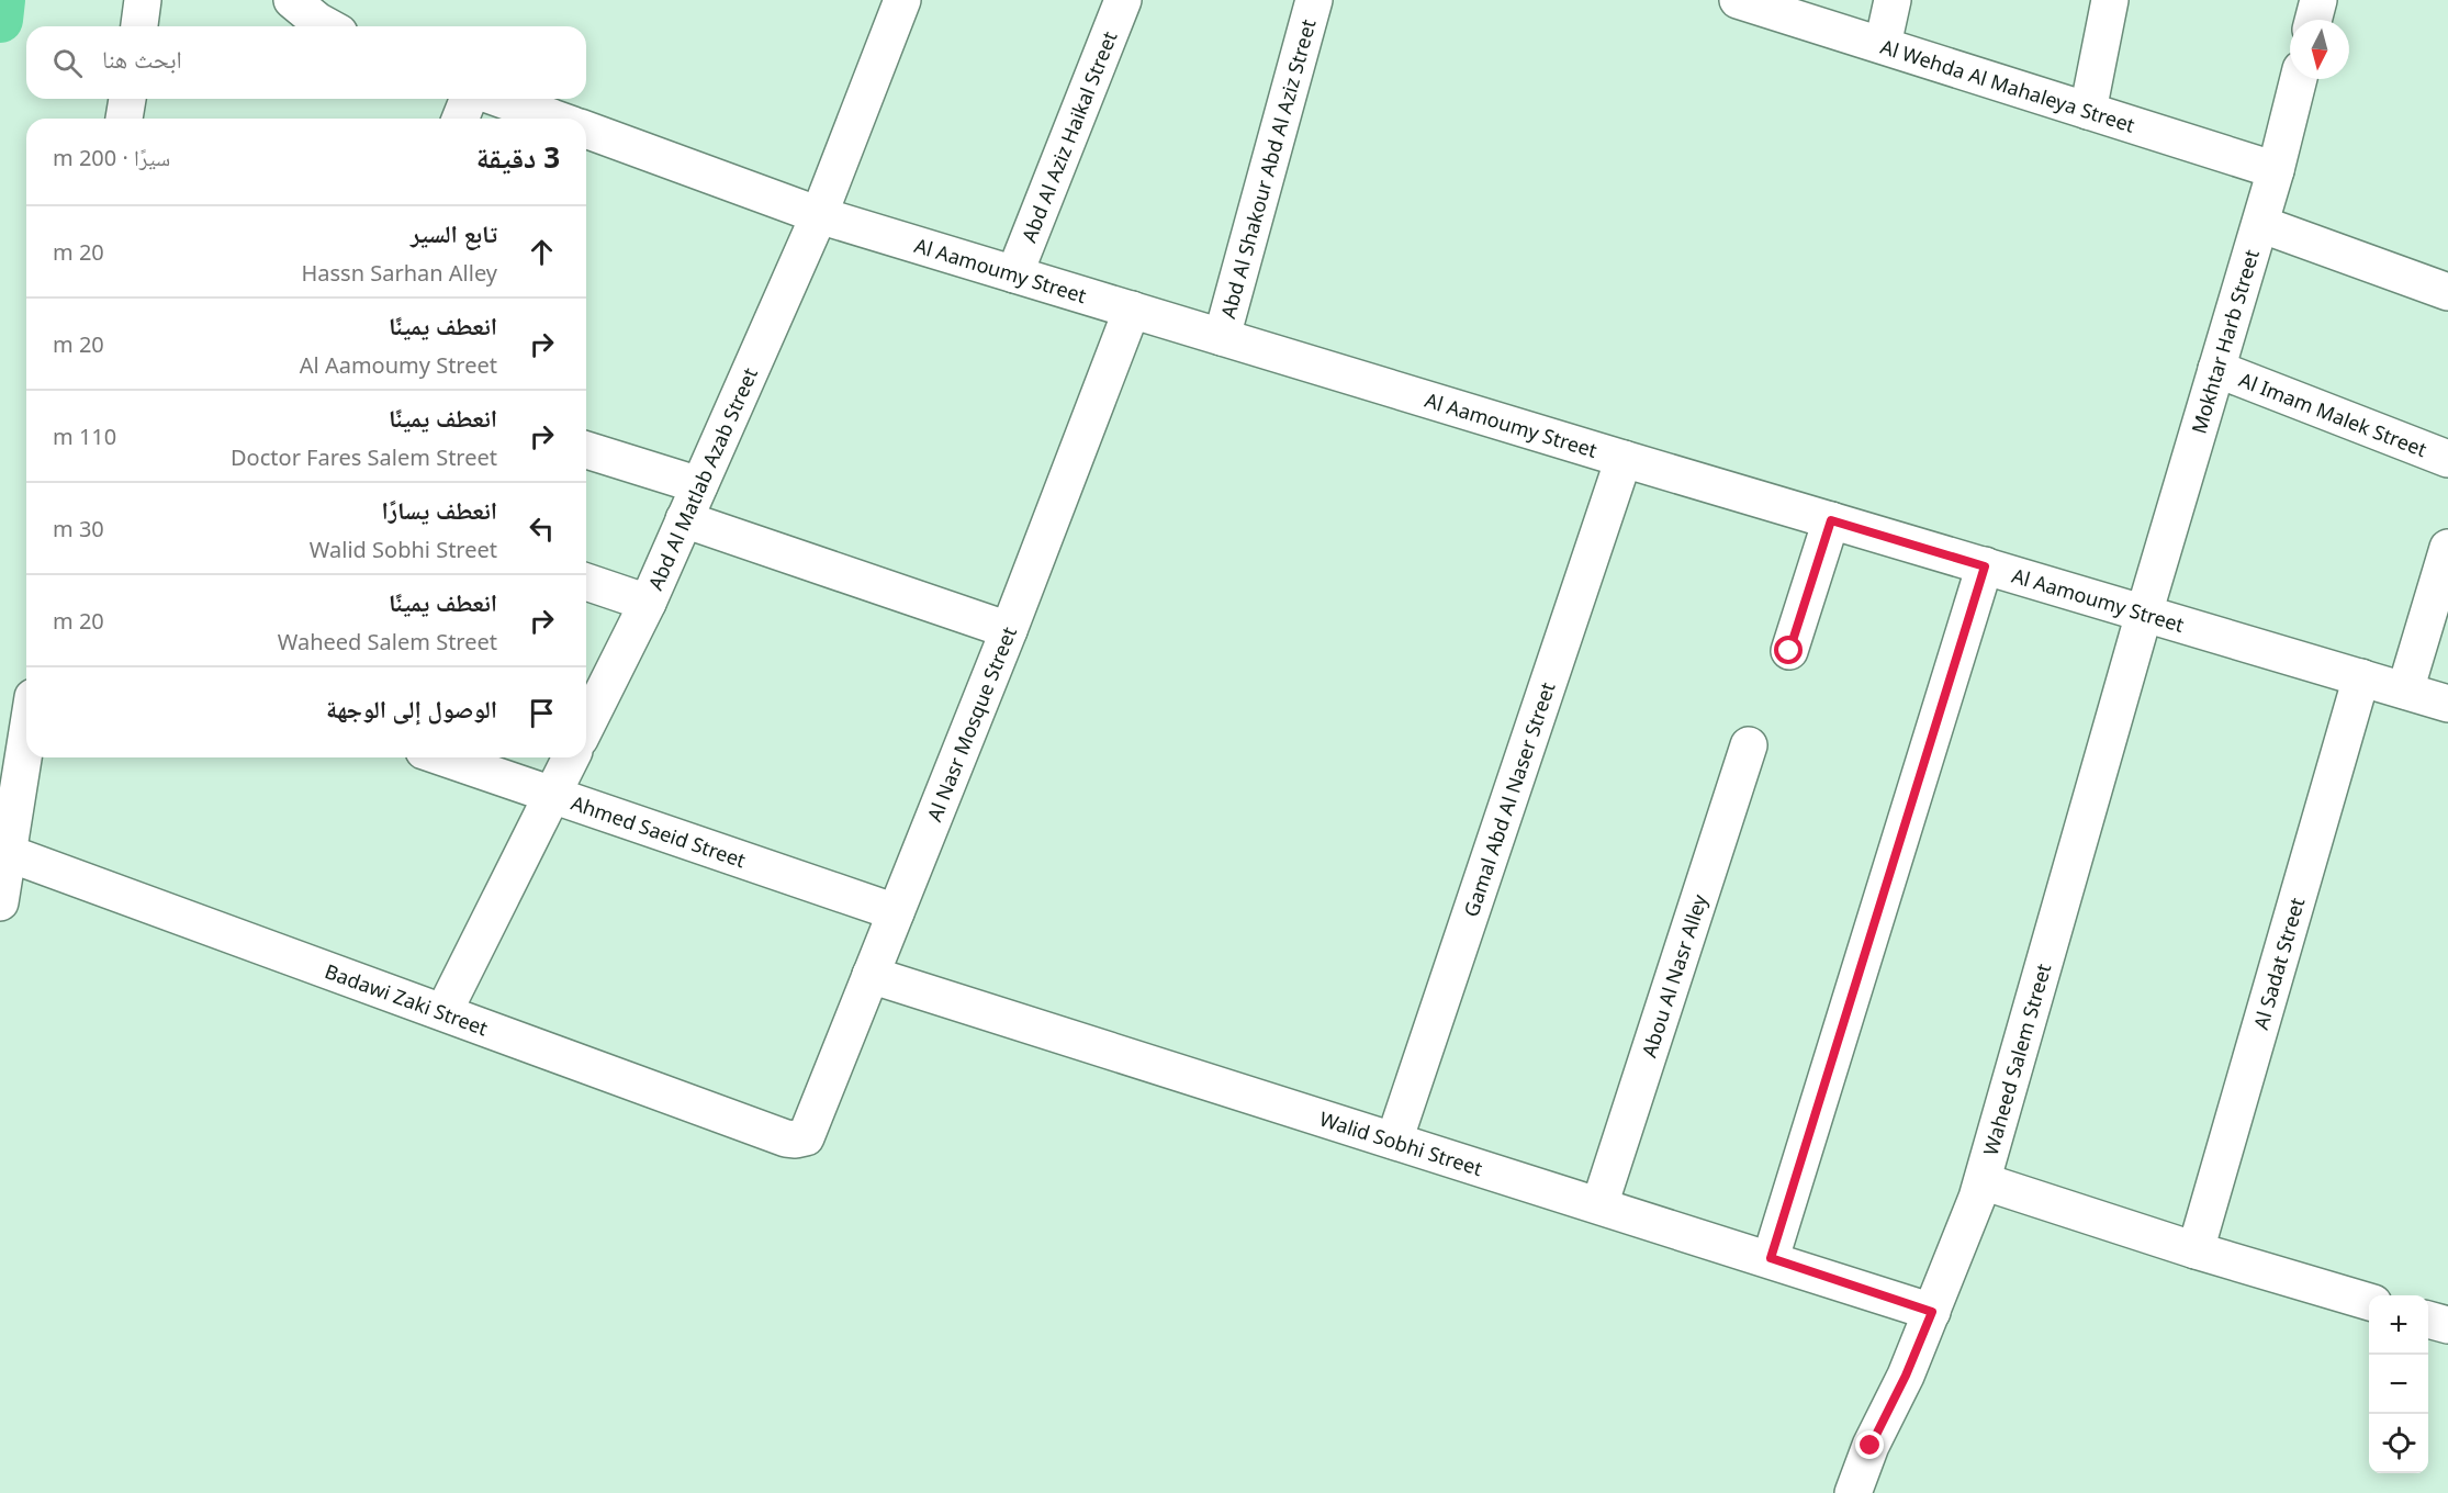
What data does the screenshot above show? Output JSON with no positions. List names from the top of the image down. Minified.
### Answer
{"streets":{"street":["Al Wehda Al Mahaleya Street","Abd Al Aziz Haikal Street","Abd Al Shakour Abd Al Aziz Street","Al Aamoumy Street","Mokhtar Harb Street","Al Imam Malek Street","Abd Al Matlab Azab Street","Al Nasr Mosque Street","Gamal Abd Al Naser Street","Ahmed Saeid Street","Al Sadat Street","Abou Al Nasr Alley","Badawi Zaki Street","Waheed Salem Street","Walid Sobhi Street"]},"crossings":[["Al Wehda Al Mahaleya Street","Mokhtar Harb Street"],["Abd Al Aziz Haikal Street","Al Aamoumy Street"],["Abd Al Shakour Abd Al Aziz Street","Al Aamoumy Street"],["Al Aamoumy Street","Mokhtar Harb Street"],["Al Aamoumy Street","Abd Al Matlab Azab Street"],["Al Aamoumy Street","Al Nasr Mosque Street"],["Al Aamoumy Street","Gamal Abd Al Naser Street"],["Al Aamoumy Street","Al Sadat Street"],["Al Aamoumy Street","Waheed Salem Street"],["Mokhtar Harb Street","Al Imam Malek Street"],["Mokhtar Harb Street","Waheed Salem Street"],["Al Nasr Mosque Street","Ahmed Saeid Street"],["Al Nasr Mosque Street","Badawi Zaki Street"],["Al Nasr Mosque Street","Walid Sobhi Street"],["Gamal Abd Al Naser Street","Walid Sobhi Street"],["Abou Al Nasr Alley","Walid Sobhi Street"],["Waheed Salem Street","Walid Sobhi Street"]],"north":"bottom","page":{"search":"ابحث هنا","heading":["3 دقيقة","سيرًا · 200 m"],"list":[["تابع السير","Hassn Sarhan Alley","20 m"],["انعطف يمينًا","Al Aamoumy Street","20 m"],["انعطف يمينًا","Doctor Fares Salem Street","110 m"],["انعطف يسارًا","Walid Sobhi Street","30 m"],["انعطف يمينًا","Waheed Salem Street","20 m"],"الوصول إلى الوجهة"],"map_buttons":["+","−"]}}
